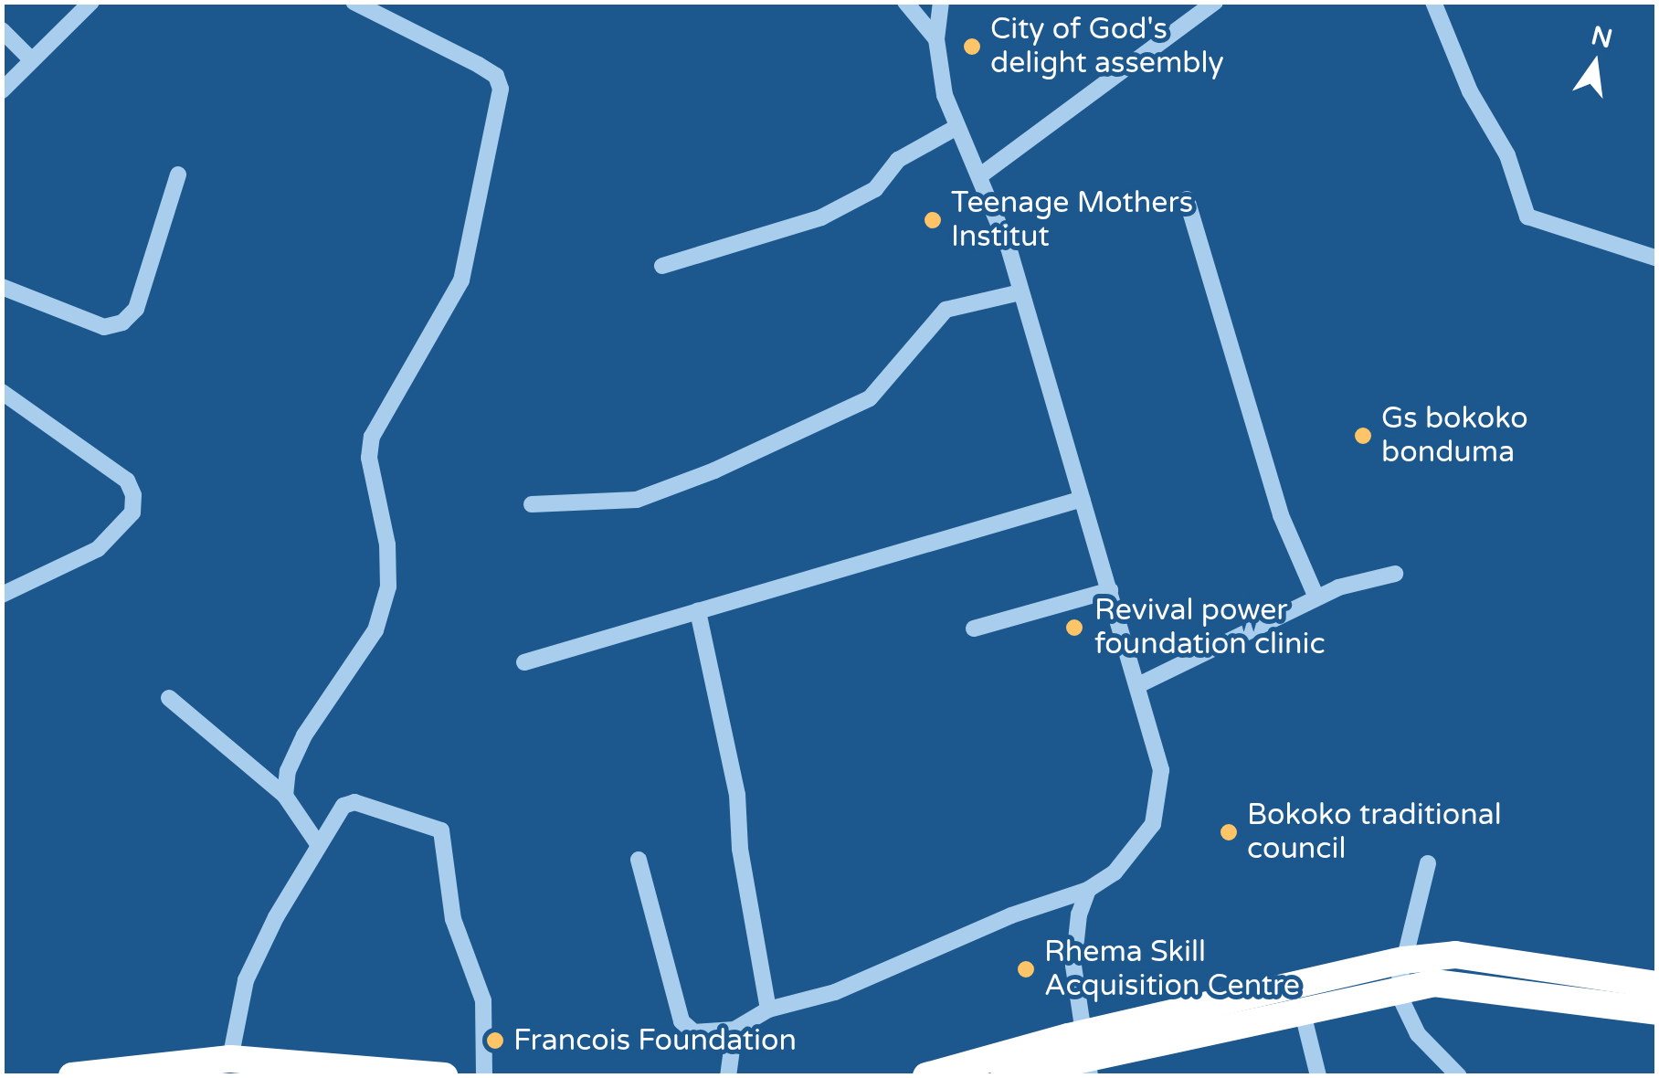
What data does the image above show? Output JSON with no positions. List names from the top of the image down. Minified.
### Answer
{"places":["City of God's delight assembly","Teenage Mothers Institut","Gs bokoko bonduma","Revival power foundation clinic","Bokoko traditional council","Rhema Skill Acquisition Centre","Francois Foundation"],"north":"top"}
